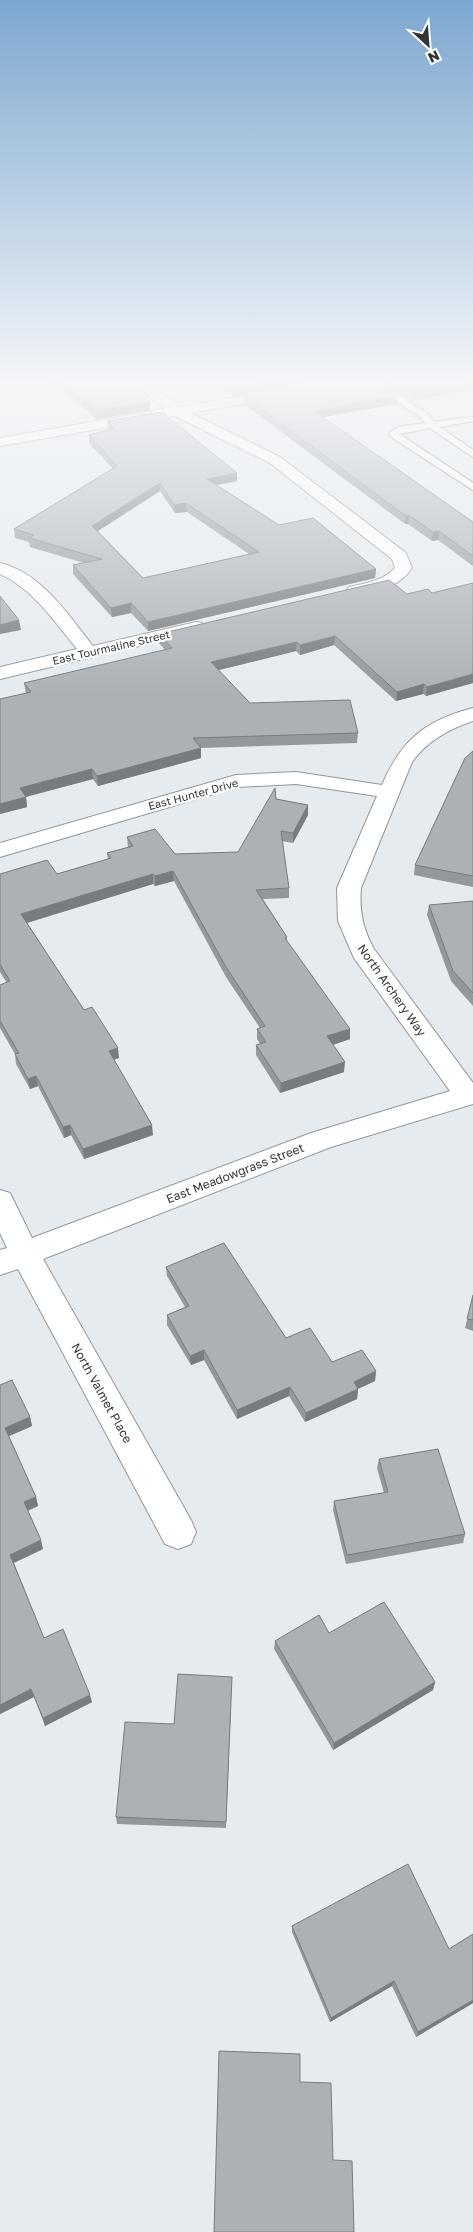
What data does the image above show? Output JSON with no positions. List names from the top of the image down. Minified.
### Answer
{"streets":{"street":["East Tourmaline Street","East Hunter Drive","North Archery Way","East Meadowgrass Street","North Valmet Place"]},"crossings":[["East Hunter Drive","North Archery Way"],["North Archery Way","East Meadowgrass Street"],["East Meadowgrass Street","North Valmet Place"]],"north":"bottom right"}
